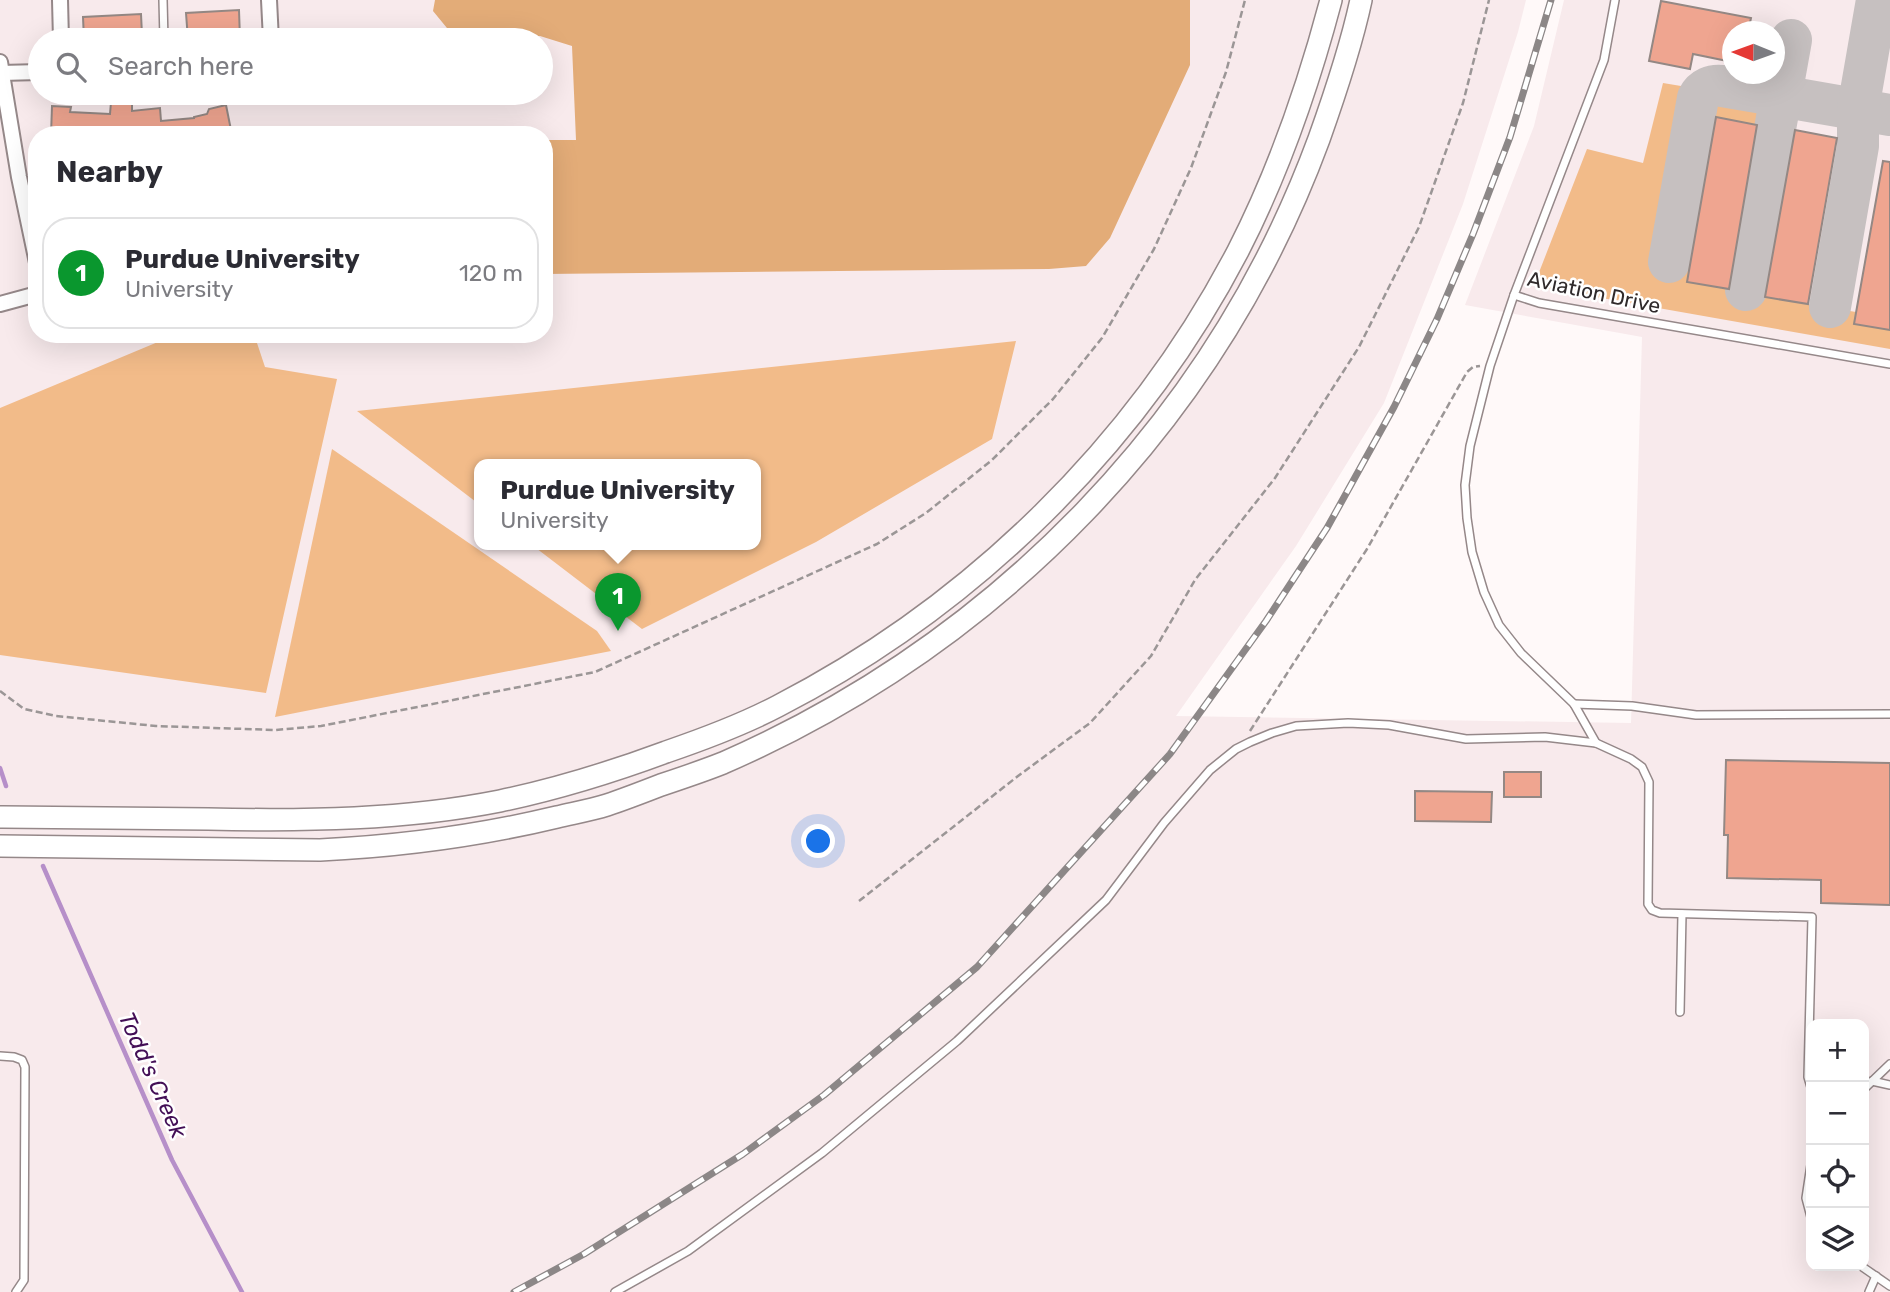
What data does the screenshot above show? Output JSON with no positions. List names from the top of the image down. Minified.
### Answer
{"streets":{"lane":["Aviation Drive"]},"water":["Todd's Creek"],"north":"left","page":{"search":"Search here","heading":"Nearby","list":[{"mark":"1","name":"Purdue University","note":"University","value":"120 m"}],"popup":["Purdue University","University"],"pins":"1","map_buttons":["+","−"]}}
